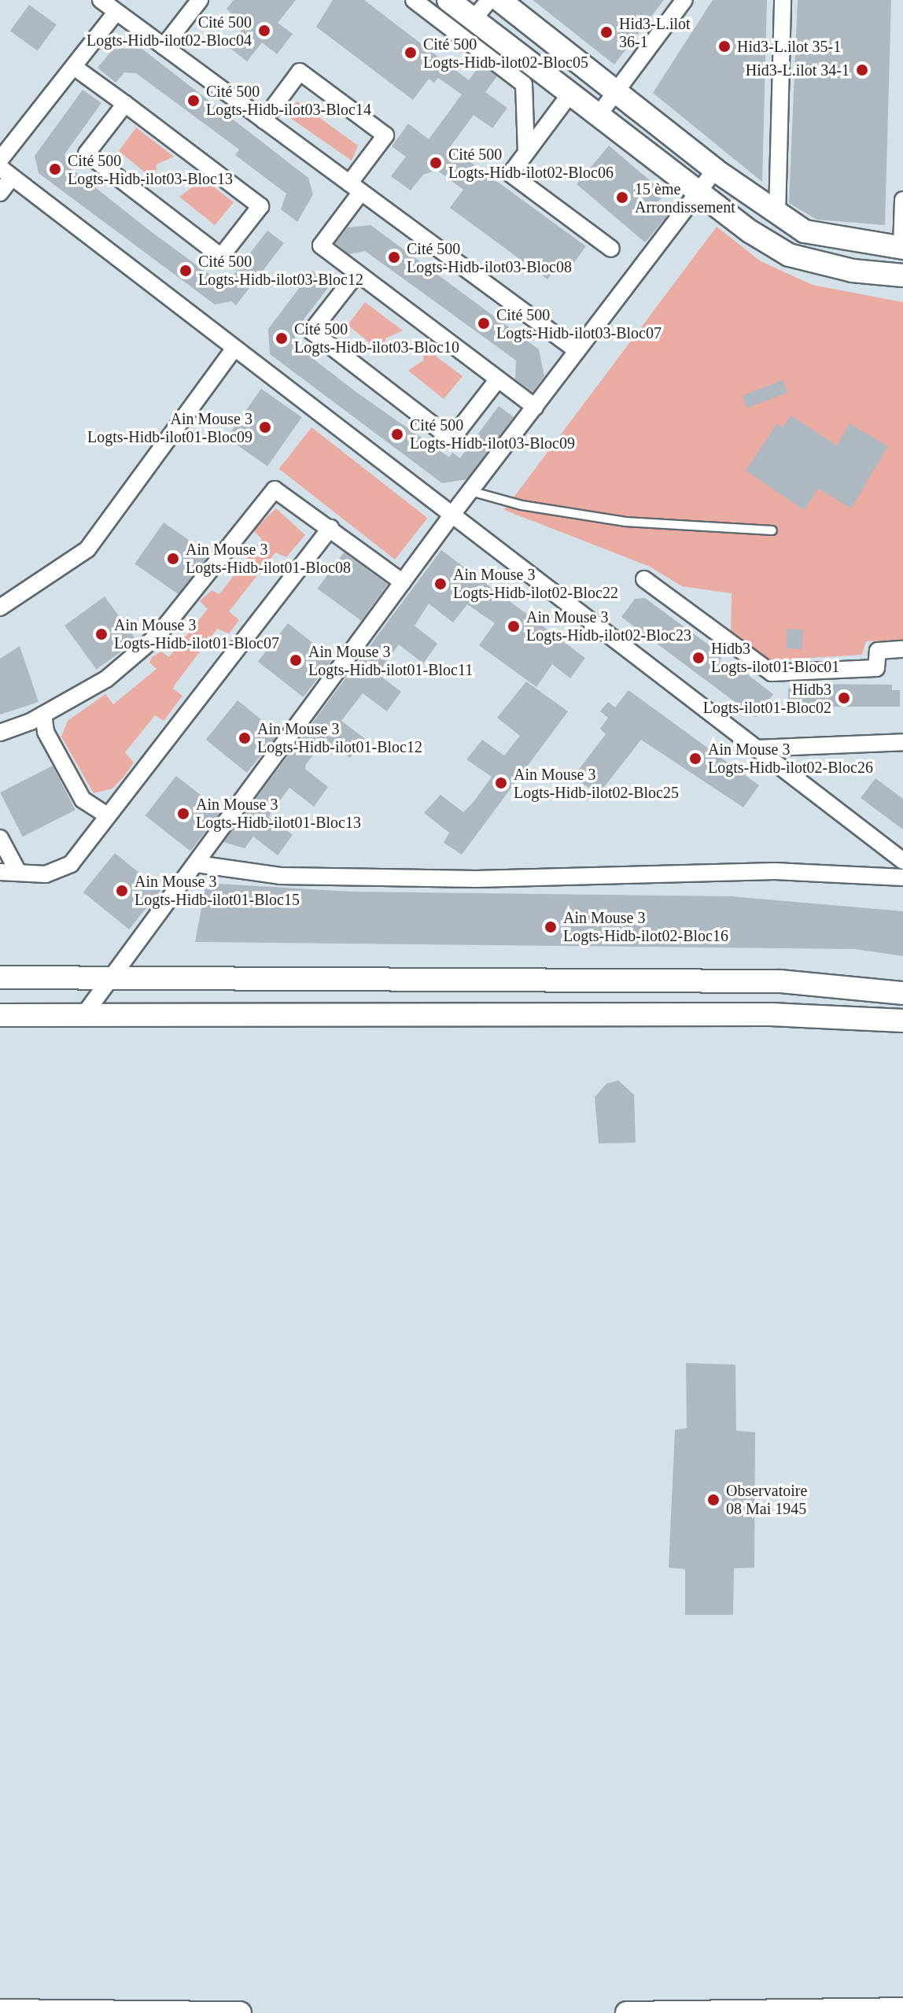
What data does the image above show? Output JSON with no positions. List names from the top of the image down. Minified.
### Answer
{"places":["Cité 500 Logts-Hidb-ilot02-Bloc04","Hid3-L.ilot 36-1","Hid3-L.ilot 35-1","Cité 500 Logts-Hidb-ilot02-Bloc05","Hid3-L.ilot 34-1","Cité 500 Logts-Hidb-ilot03-Bloc14","Cité 500 Logts-Hidb-ilot02-Bloc06","Cité 500 Logts-Hidb-ilot03-Bloc13","15 ème Arrondissement","Cité 500 Logts-Hidb-ilot03-Bloc08","Cité 500 Logts-Hidb-ilot03-Bloc12","Cité 500 Logts-Hidb-ilot03-Bloc07","Cité 500 Logts-Hidb-ilot03-Bloc10","Ain Mouse 3 Logts-Hidb-ilot01-Bloc09","Cité 500 Logts-Hidb-ilot03-Bloc09","Ain Mouse 3 Logts-Hidb-ilot01-Bloc08","Ain Mouse 3 Logts-Hidb-ilot02-Bloc22","Ain Mouse 3 Logts-Hidb-ilot02-Bloc23","Ain Mouse 3 Logts-Hidb-ilot01-Bloc07","Hidb3 Logts-ilot01-Bloc01","Ain Mouse 3 Logts-Hidb-ilot01-Bloc11","Hidb3 Logts-ilot01-Bloc02","Ain Mouse 3 Logts-Hidb-ilot01-Bloc12","Ain Mouse 3 Logts-Hidb-ilot02-Bloc26","Ain Mouse 3 Logts-Hidb-ilot02-Bloc25","Ain Mouse 3 Logts-Hidb-ilot01-Bloc13","Ain Mouse 3 Logts-Hidb-ilot01-Bloc15","Ain Mouse 3 Logts-Hidb-ilot02-Bloc16","Observatoire 08 Mai 1945"]}
